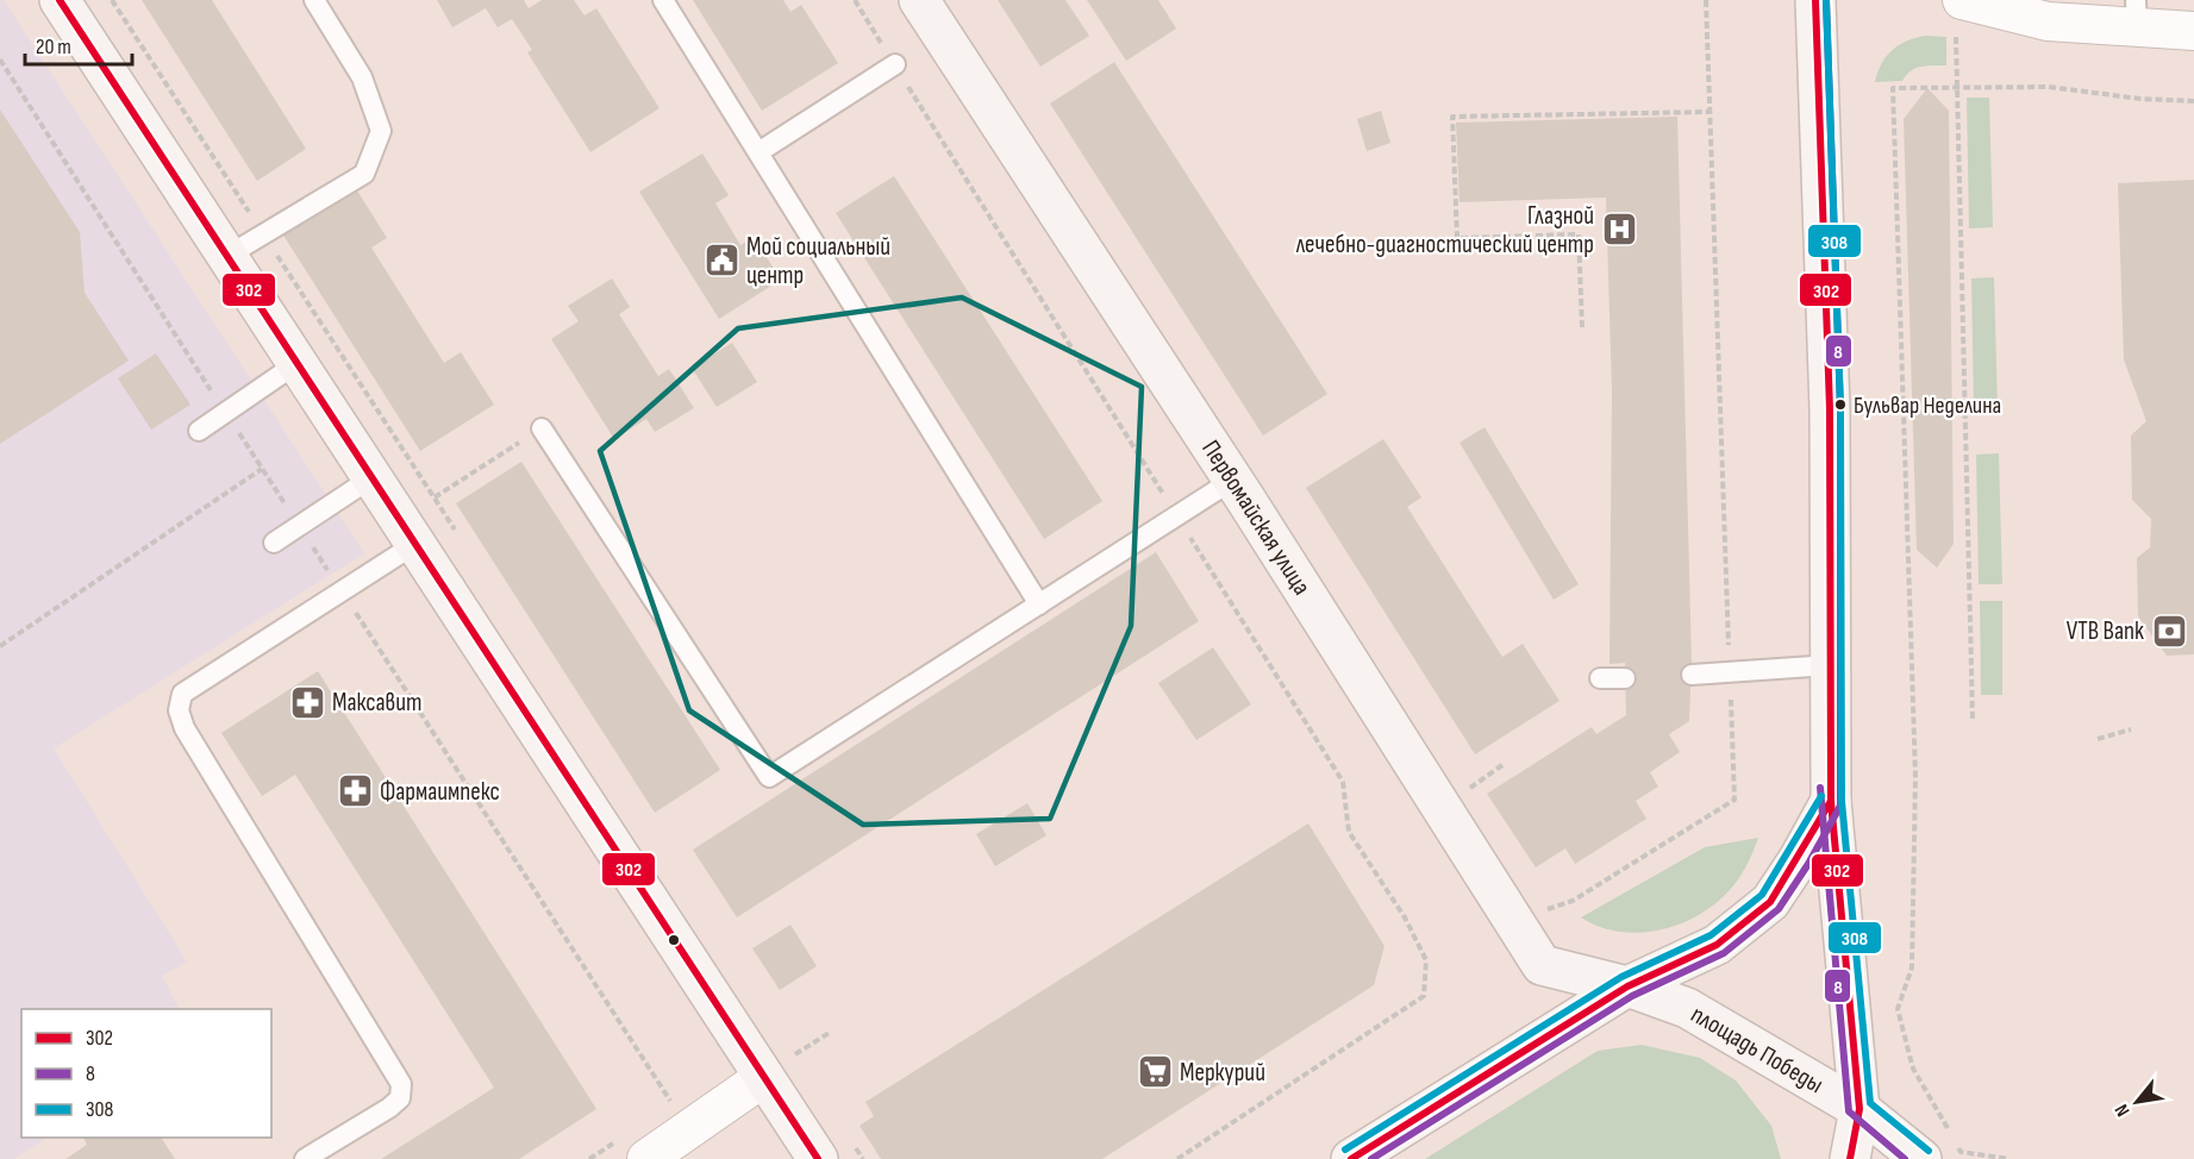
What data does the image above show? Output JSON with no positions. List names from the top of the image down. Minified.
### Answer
{"streets":{"main road":["Первомайская улица","площадь Победы"]},"crossings":[["Первомайская улица","площадь Победы"]],"places":{"hospital":["Глазной лечебно-диагностический центр"],"public building":["Мой социальный центр"],"other":["Бульвар Неделина"],"bank":["VTB Bank"],"pharmacy":["Максавит","Фармаимпекс"],"supermarket":["Меркурий"]},"lines":["transit line 302","transit line 8","transit line 308"],"legend":["302","8","308"],"scale_bar":"20 m","north":"bottom left"}
